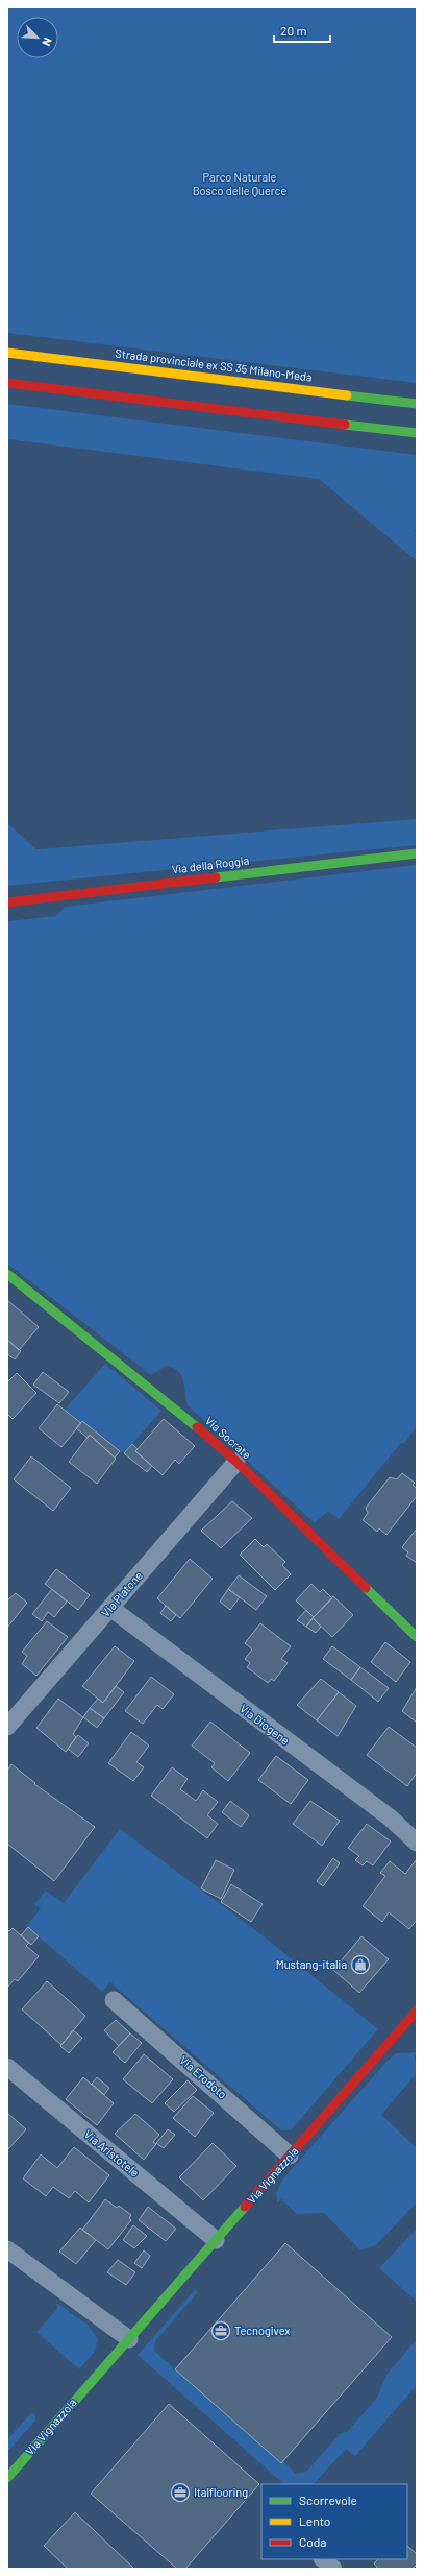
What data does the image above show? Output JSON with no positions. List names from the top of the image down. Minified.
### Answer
{"streets":{"main road":["Strada provinciale ex SS 35 Milano-Meda","Via della Roggia","Via Socrate","Via Vignazzola"],"street":["Via Platone","Via Diogene","Via Erodoto","Via Aristotele"]},"crossings":[["Via Socrate","Via Platone"],["Via Platone","Via Diogene"],["Via Erodoto","Via Vignazzola"],["Via Aristotele","Via Vignazzola"]],"parks":["Parco Naturale Bosco delle Querce"],"places":{"shop":["Mustang-italia"],"office":["Tecnogivex","Italflooring"]},"legend":["Scorrevole","Lento","Coda"],"scale_bar":"20 m","north":"bottom right"}
